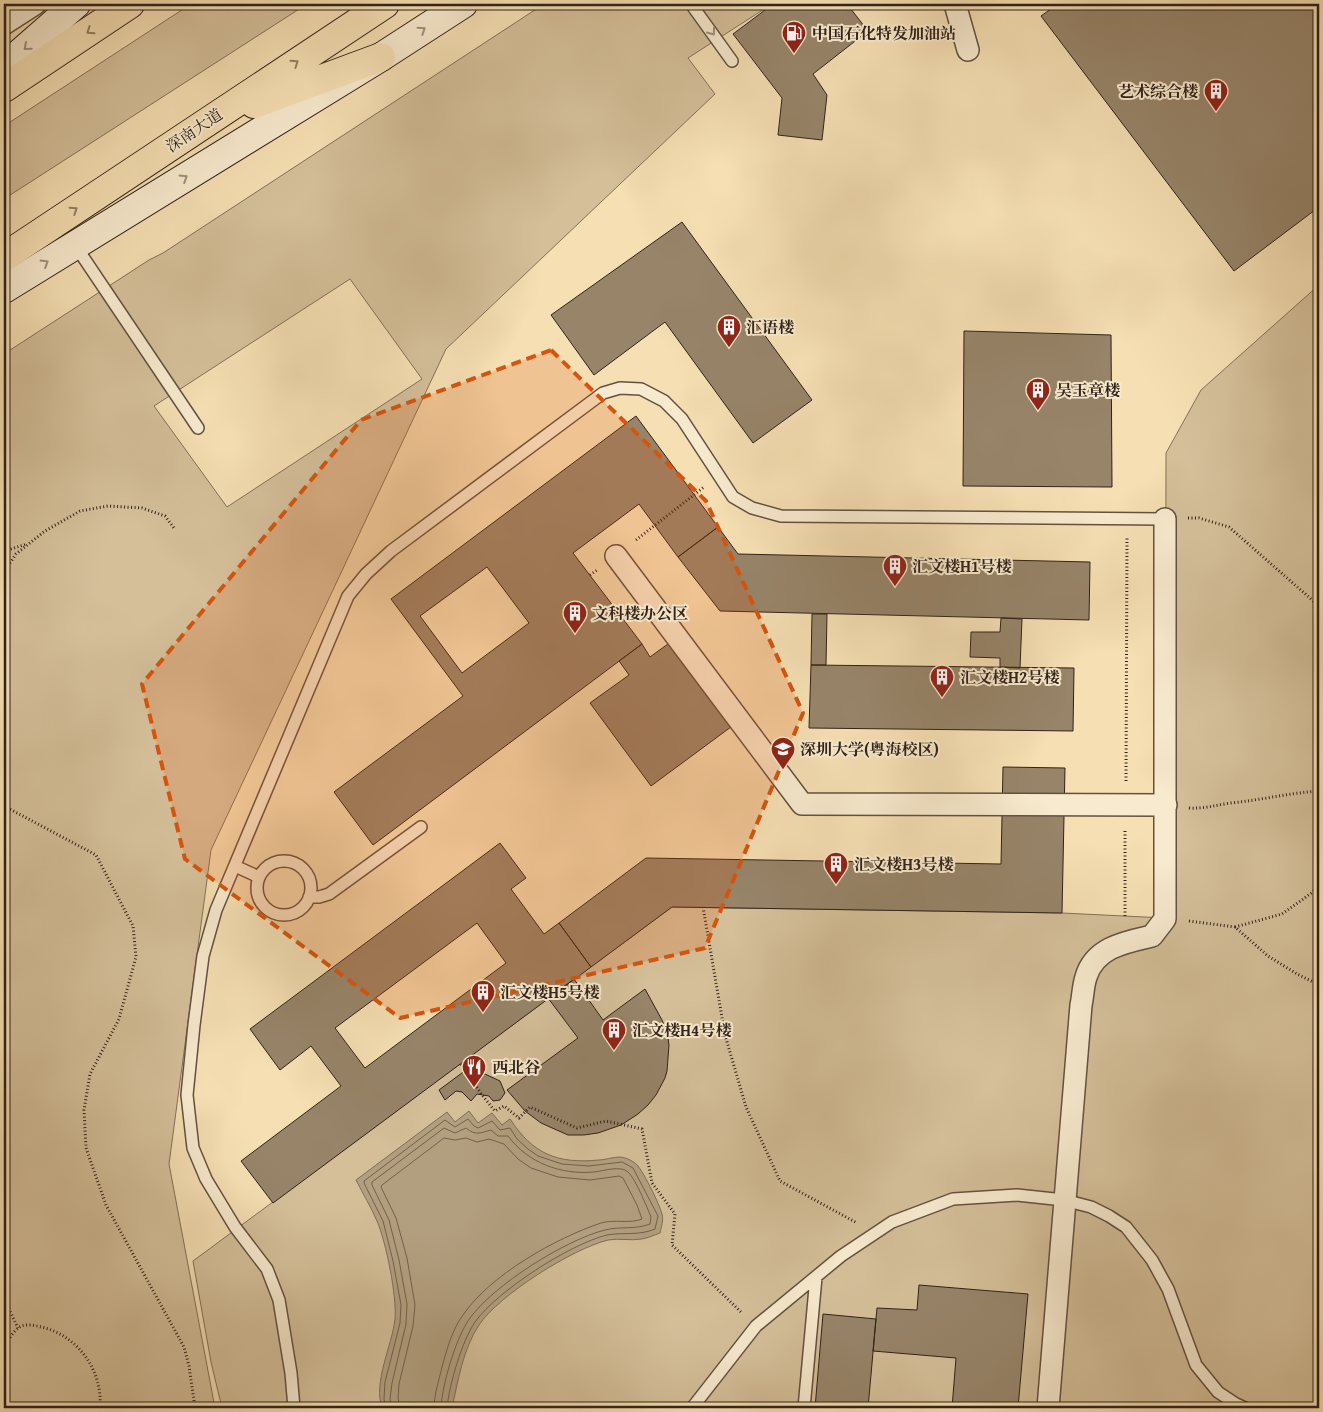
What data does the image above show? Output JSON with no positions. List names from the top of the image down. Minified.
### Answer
{"streets":{"main road":["深南大道"]},"places":{"fuel station":["中国石化特发加油站"],"building":["艺术综合楼","汇语楼","吴玉章楼","汇文楼H1号楼","文科楼办公区","汇文楼H2号楼","汇文楼H3号楼","汇文楼H5号楼","汇文楼H4号楼"],"school or university":["深圳大学(粤海校区)"],"restaurant":["西北谷"]}}
